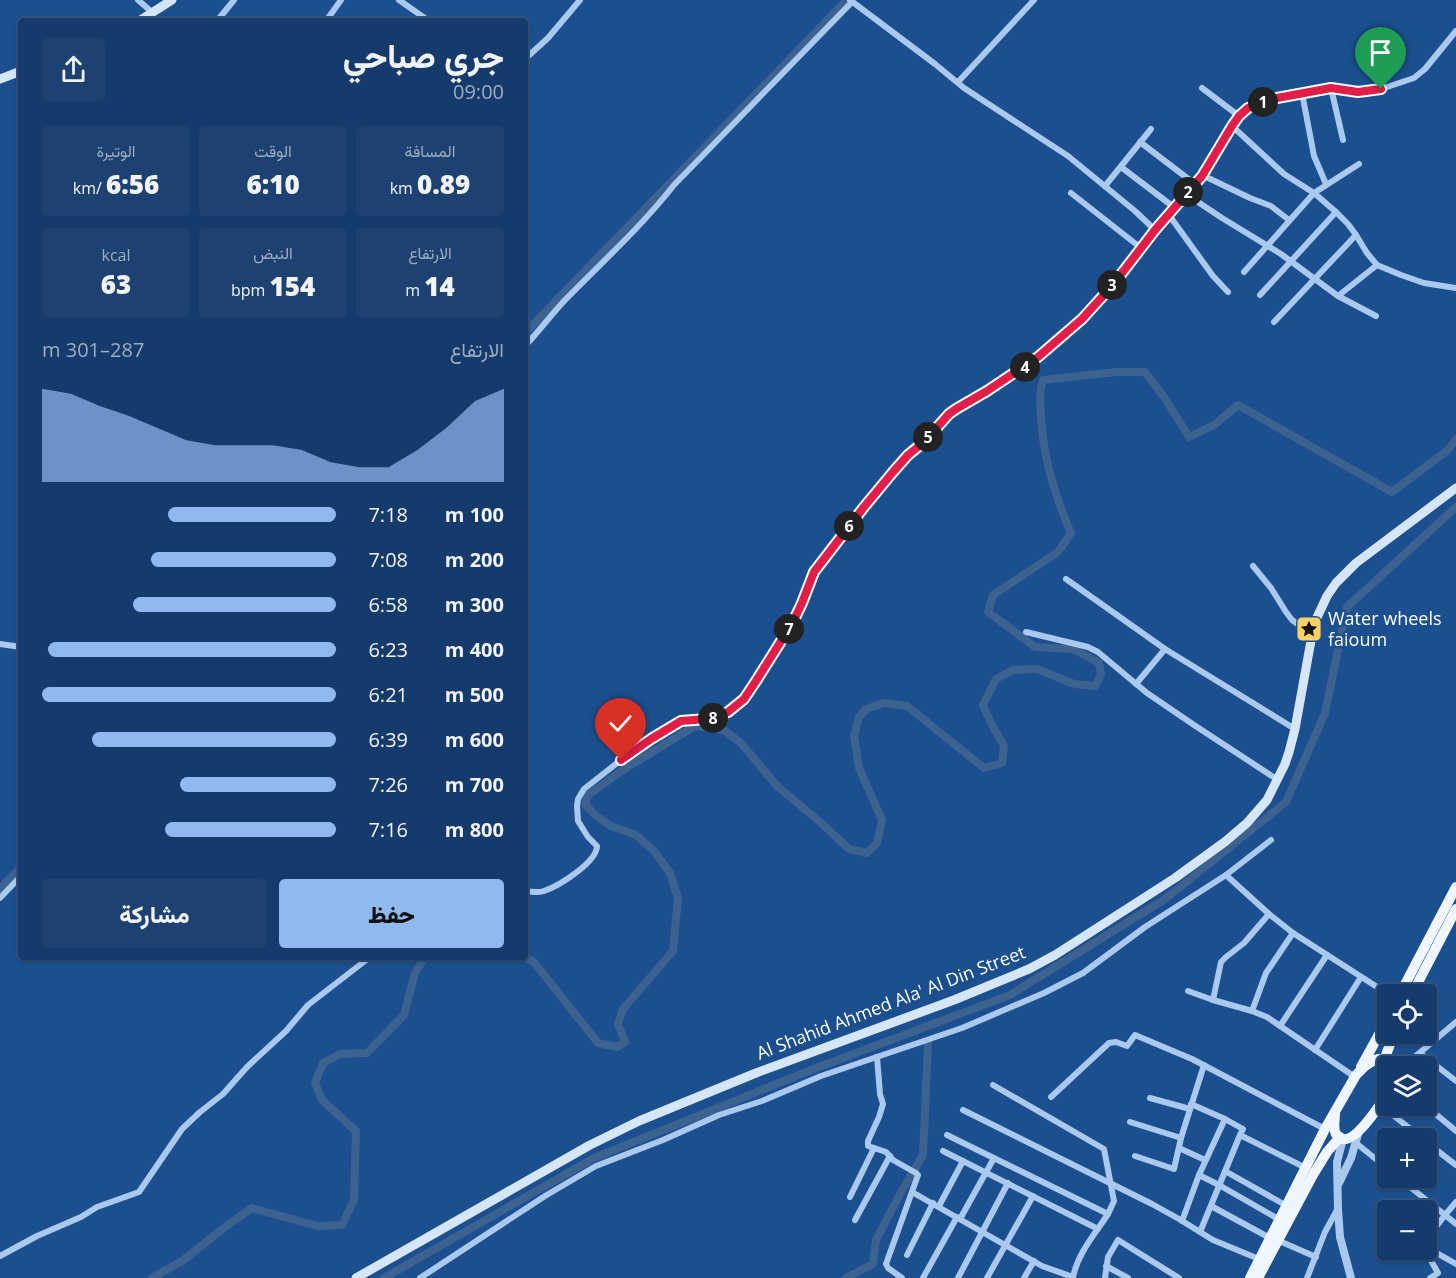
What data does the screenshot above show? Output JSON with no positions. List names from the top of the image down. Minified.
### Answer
{"streets":{"main road":["Al Shahid Ahmed Ala' Al Din Street"]},"places":{"place":["Water wheels faioum"]},"page":{"heading":["جري صباحي","09:00"],"pins":["1","2","3","4","5","6","7","8"],"stats":[["المسافة","0.89 km"],["الوقت","6:10"],["الوتيرة","6:56 /km"],["الارتفاع","14 m"],["النبض","154 bpm"],["kcal","63"]],"chart":["الارتفاع","287–301 m"],"list":[{"name":"100 m","note":"7:18"},{"name":"200 m","note":"7:08"},{"name":"300 m","note":"6:58"},{"name":"400 m","note":"6:23"},{"name":"500 m","note":"6:21"},{"name":"600 m","note":"6:39"},{"name":"700 m","note":"7:26"},{"name":"800 m","note":"7:16"}],"buttons":["حفظ","مشاركة"],"map_buttons":["+","−"]}}
